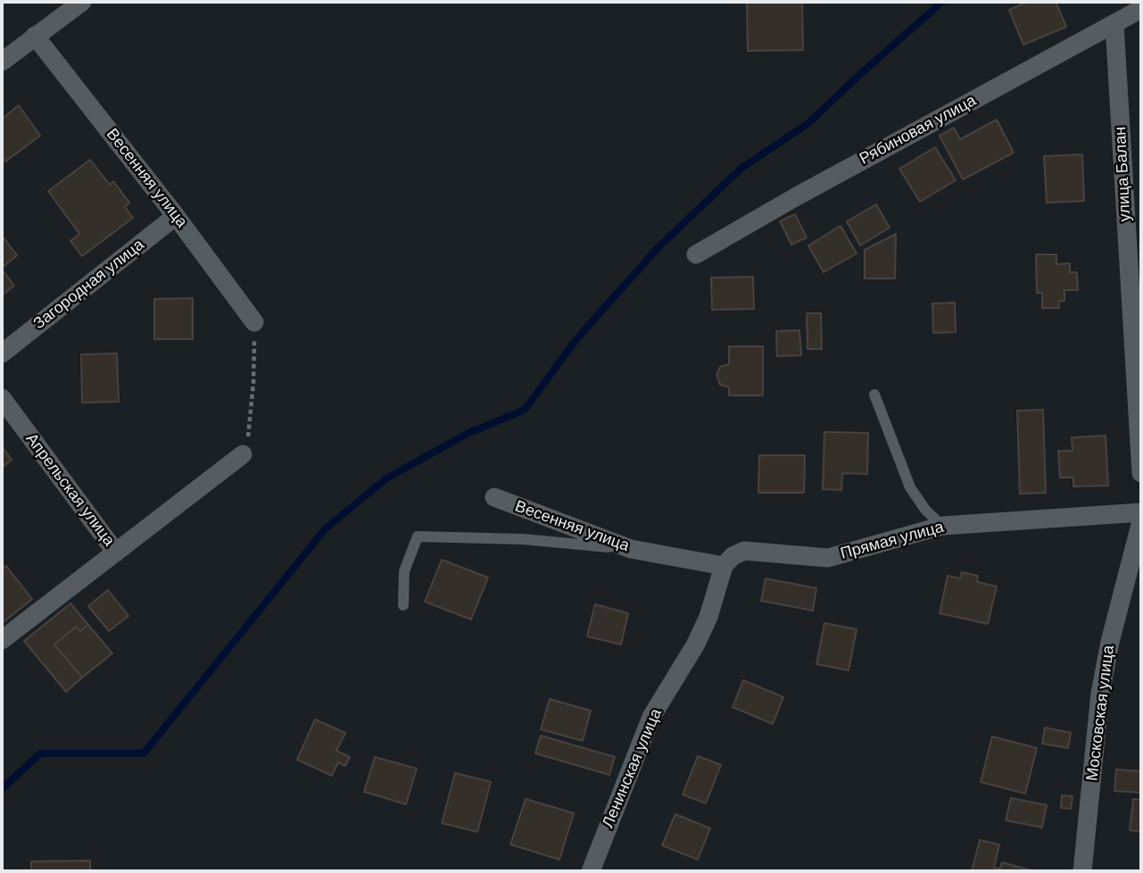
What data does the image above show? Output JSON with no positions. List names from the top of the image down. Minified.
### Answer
{"streets":{"street":["Рябиновая улица","улица Балан","Весенняя улица","Загородная улица","Апрельская улица","Прямая улица","Московская улица","Ленинская улица"]},"crossings":[["Рябиновая улица","улица Балан"],["Весенняя улица","Загородная улица"],["Весенняя улица","Прямая улица"],["Весенняя улица","Ленинская улица"],["Прямая улица","Ленинская улица"]]}
